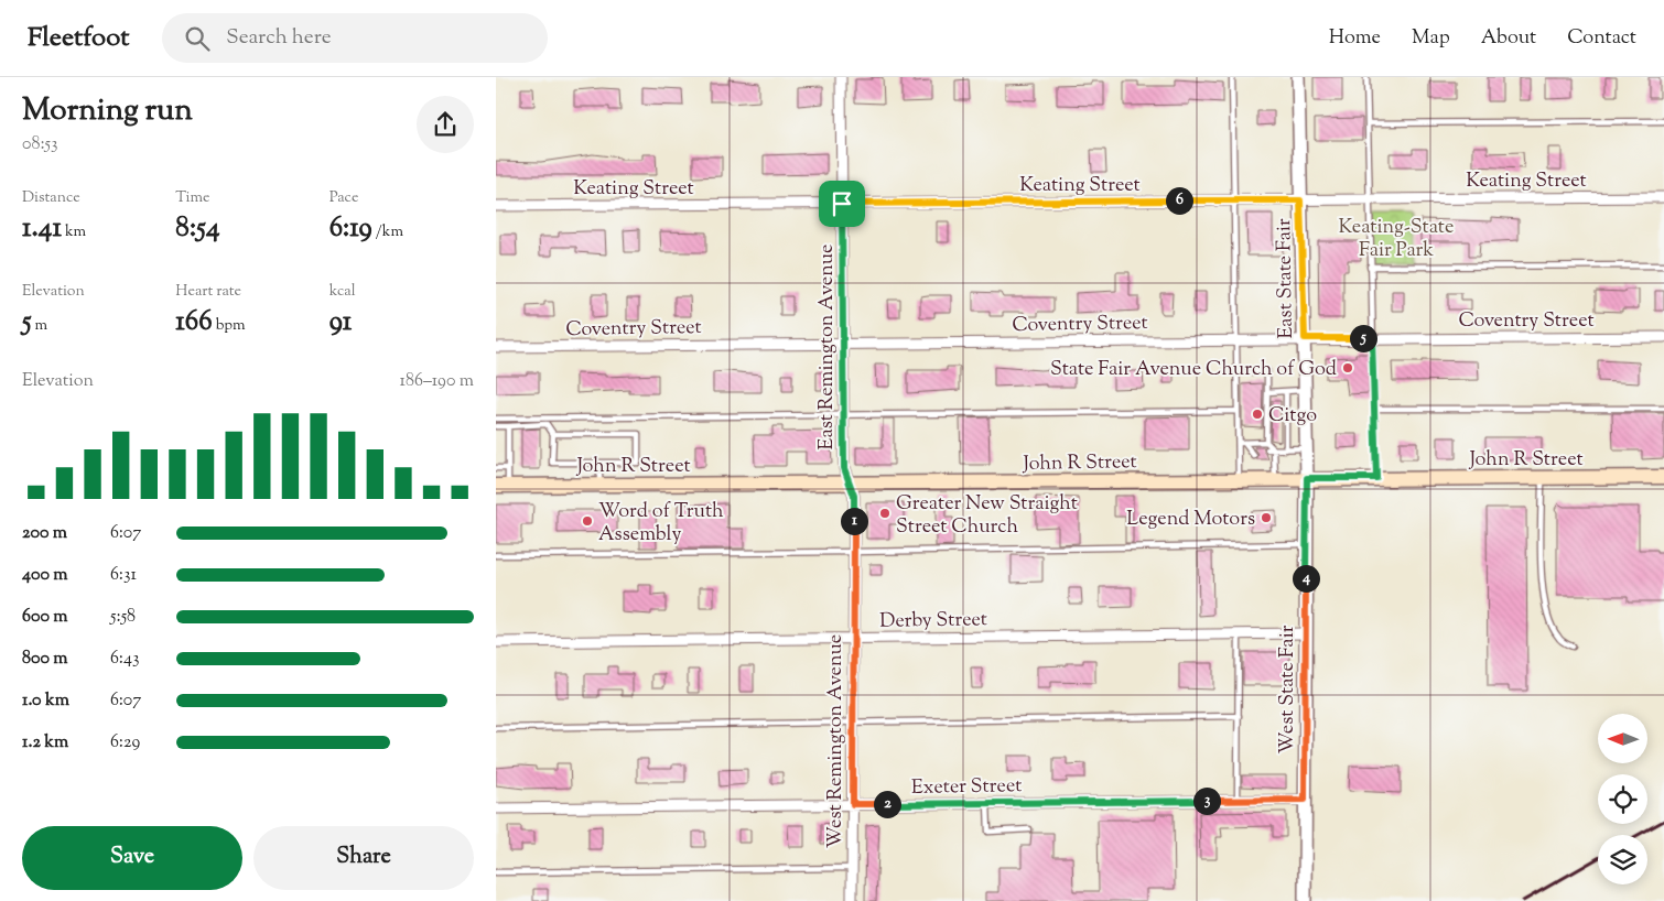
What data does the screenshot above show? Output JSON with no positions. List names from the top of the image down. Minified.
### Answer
{"streets":{"main road":["John R Street"],"street":["Keating Street","East State Fair","Coventry Street","East Remington Avenue","Derby Street","West State Fair","West Remington Avenue","Exeter Street"]},"crossings":[["Keating Street","East State Fair"],["Keating Street","East Remington Avenue"],["East State Fair","Coventry Street"],["East State Fair","John R Street"],["East State Fair","West State Fair"],["Coventry Street","East Remington Avenue"],["East Remington Avenue","John R Street"],["East Remington Avenue","West Remington Avenue"],["John R Street","West State Fair"],["John R Street","West Remington Avenue"],["Derby Street","West State Fair"],["Derby Street","West Remington Avenue"],["West State Fair","Exeter Street"],["West Remington Avenue","Exeter Street"]],"parks":["Keating-State Fair Park"],"places":["State Fair Avenue Church of God","Citgo","Greater New Straight Street Church","Legend Motors","Word of Truth Assembly"],"north":"left","page":{"header":"Fleetfoot","search":"Search here","nav":["Home","Map","About","Contact"],"heading":["Morning run","08:53"],"stats":[["Distance","1.41 km"],["Time","8:54"],["Pace","6:19 /km"],["Elevation","5 m"],["Heart rate","166 bpm"],["kcal","91"]],"pins":["6","5","1","4","3","2"],"chart":["Elevation","186–190 m"],"list":[{"name":"200 m","note":"6:07"},{"name":"400 m","note":"6:31"},{"name":"600 m","note":"5:58"},{"name":"800 m","note":"6:43"},{"name":"1.0 km","note":"6:07"},{"name":"1.2 km","note":"6:29"}],"buttons":["Save","Share"]}}
